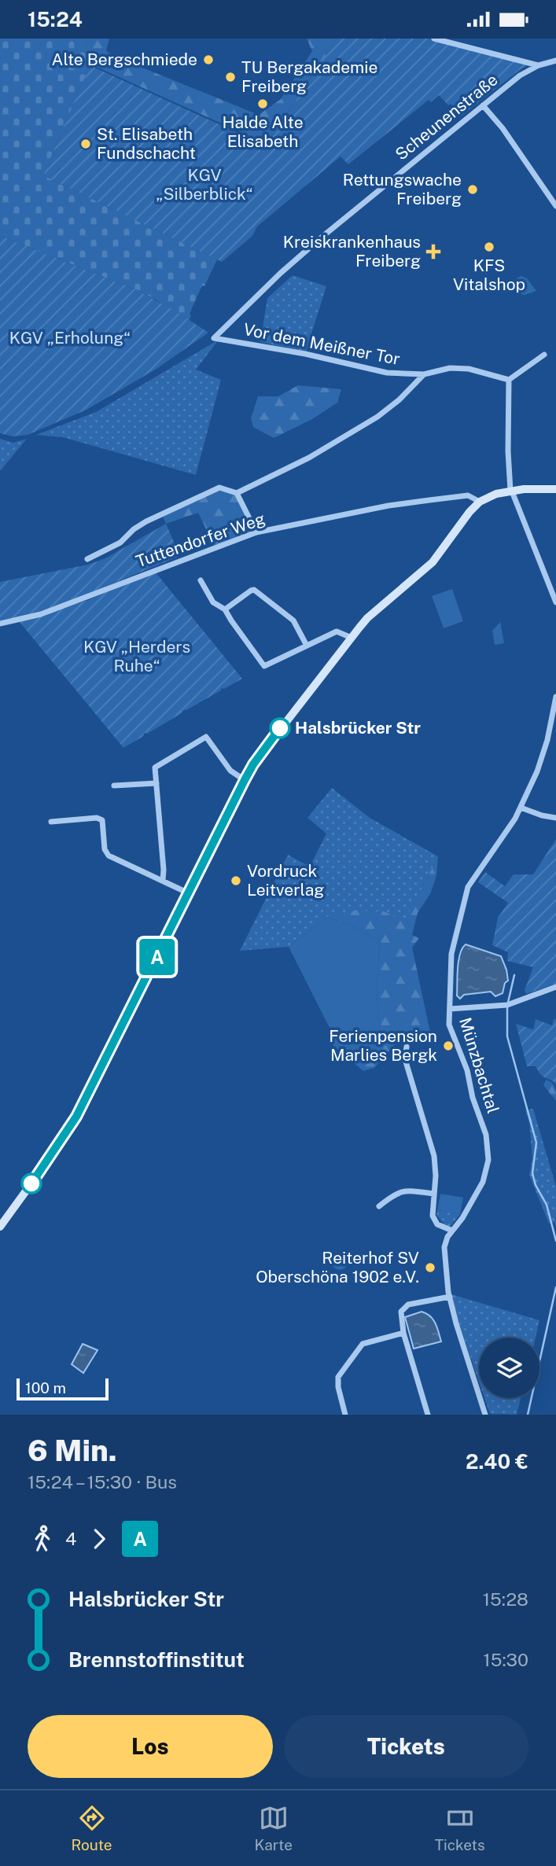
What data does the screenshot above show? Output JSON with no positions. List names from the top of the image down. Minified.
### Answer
{"streets":{"street":["Scheunenstraße","Vor dem Meißner Tor","Tuttendorfer Weg","Münzbachtal"]},"crossings":[["Scheunenstraße","Vor dem Meißner Tor"]],"parks":["KGV „Silberblick“","KGV „Erholung“","KGV „Herders Ruhe“"],"places":{"other":["Alte Bergschmiede","TU Bergakademie Freiberg","Halde Alte Elisabeth","St. Elisabeth Fundschacht","Rettungswache Freiberg","KFS Vitalshop","Halsbrücker Str","Vordruck Leitverlag","Ferienpension Marlies Bergk","Reiterhof SV Oberschöna 1902 e.V."],"health":["Kreiskrankenhaus Freiberg"]},"lines":["bus line A"],"scale_bar":"100 m","page":{"status":"15:24","on_map":"A","scale":"100 m","heading":["6 Min.","15:24 – 15:30 · Bus","2.40 €"],"legs":["4","A"],"list":[{"name":"Halsbrücker Str","value":"15:28"},{"name":"Brennstoffinstitut","value":"15:30"}],"buttons":["Los","Tickets"],"tabs":["Route","Karte","Tickets"]}}
